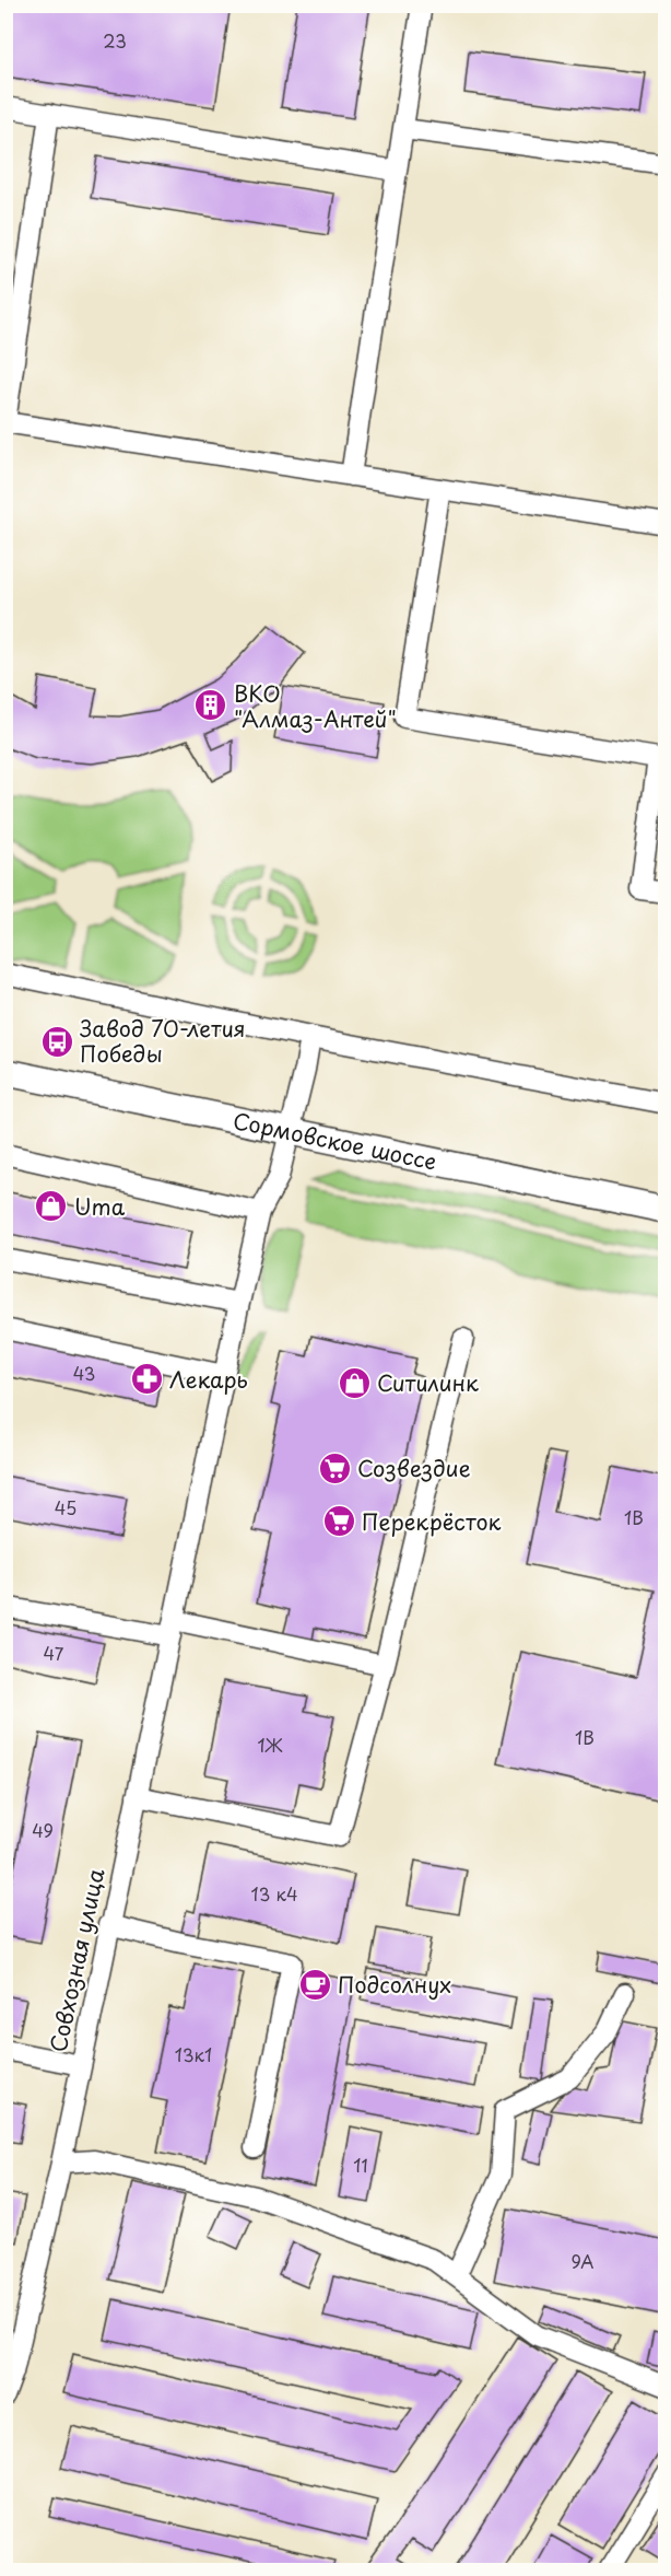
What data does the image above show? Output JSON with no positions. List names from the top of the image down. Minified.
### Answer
{"streets":{"main road":["Сормовское шоссе"],"street":["Совхозная улица"]},"crossings":[["Сормовское шоссе","Совхозная улица"]],"places":{"building":["ВКО \"Алмаз-Антей\""],"bus stop":["Завод 70-летия Победы"],"shop":["Uma","Ситилинк"],"pharmacy":["Лекарь"],"supermarket":["Созвездие","Перекрёсток"],"cafe":["Подсолнух"]},"house_numbers":["23","43","45","1В","47","1В","1Ж","49","13 к4","13к1","11","9А"]}
